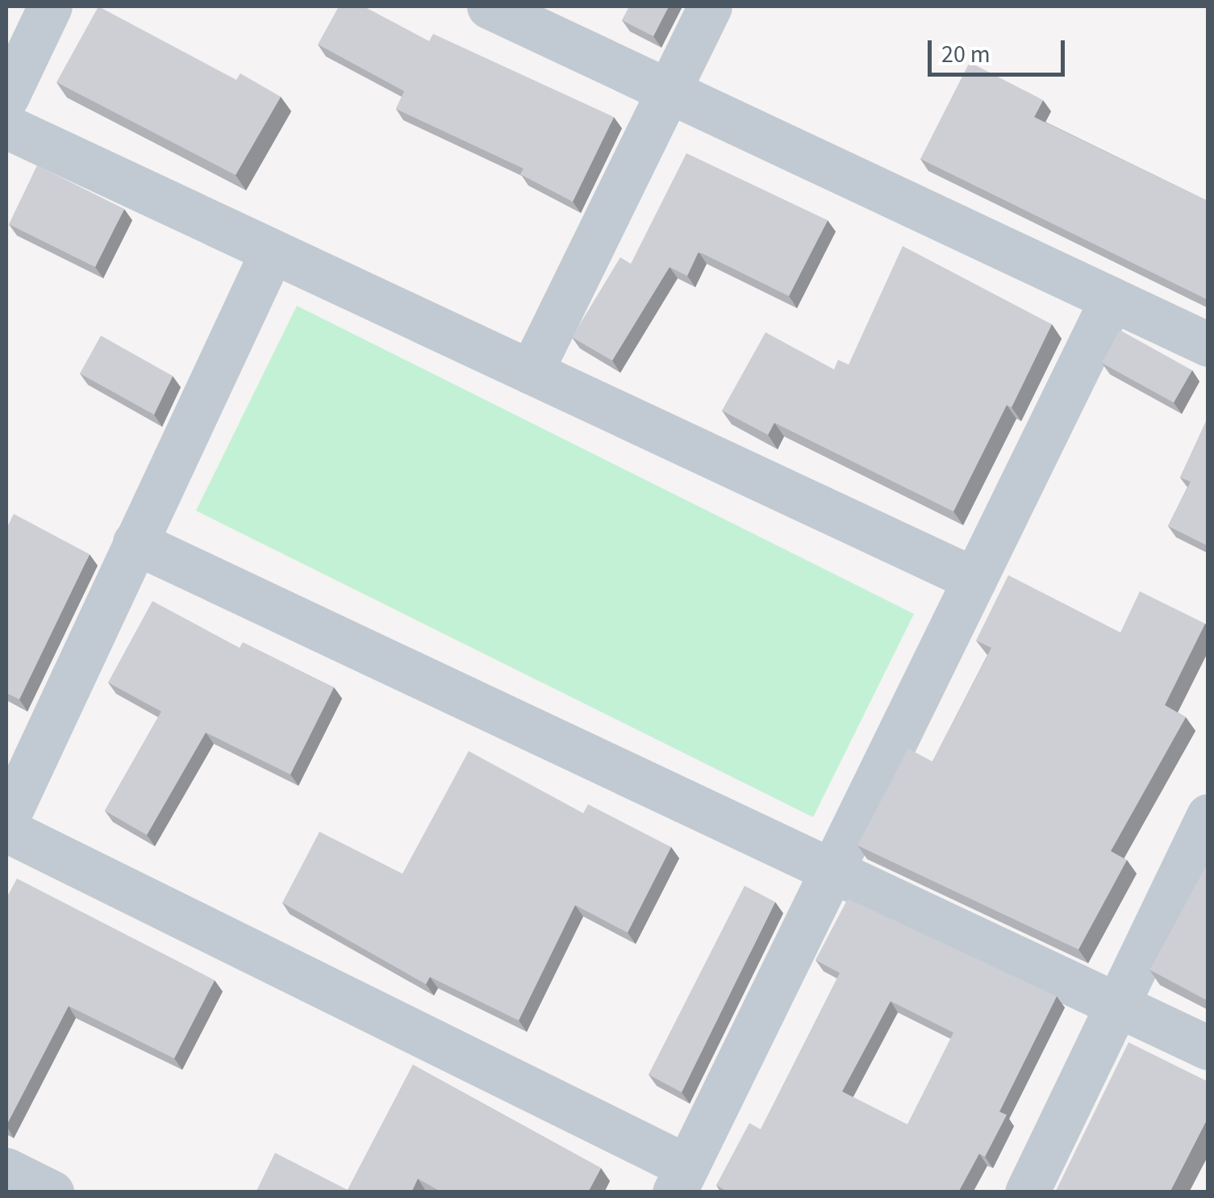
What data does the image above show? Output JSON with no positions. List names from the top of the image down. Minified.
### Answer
{"scale_bar":"20 m"}
